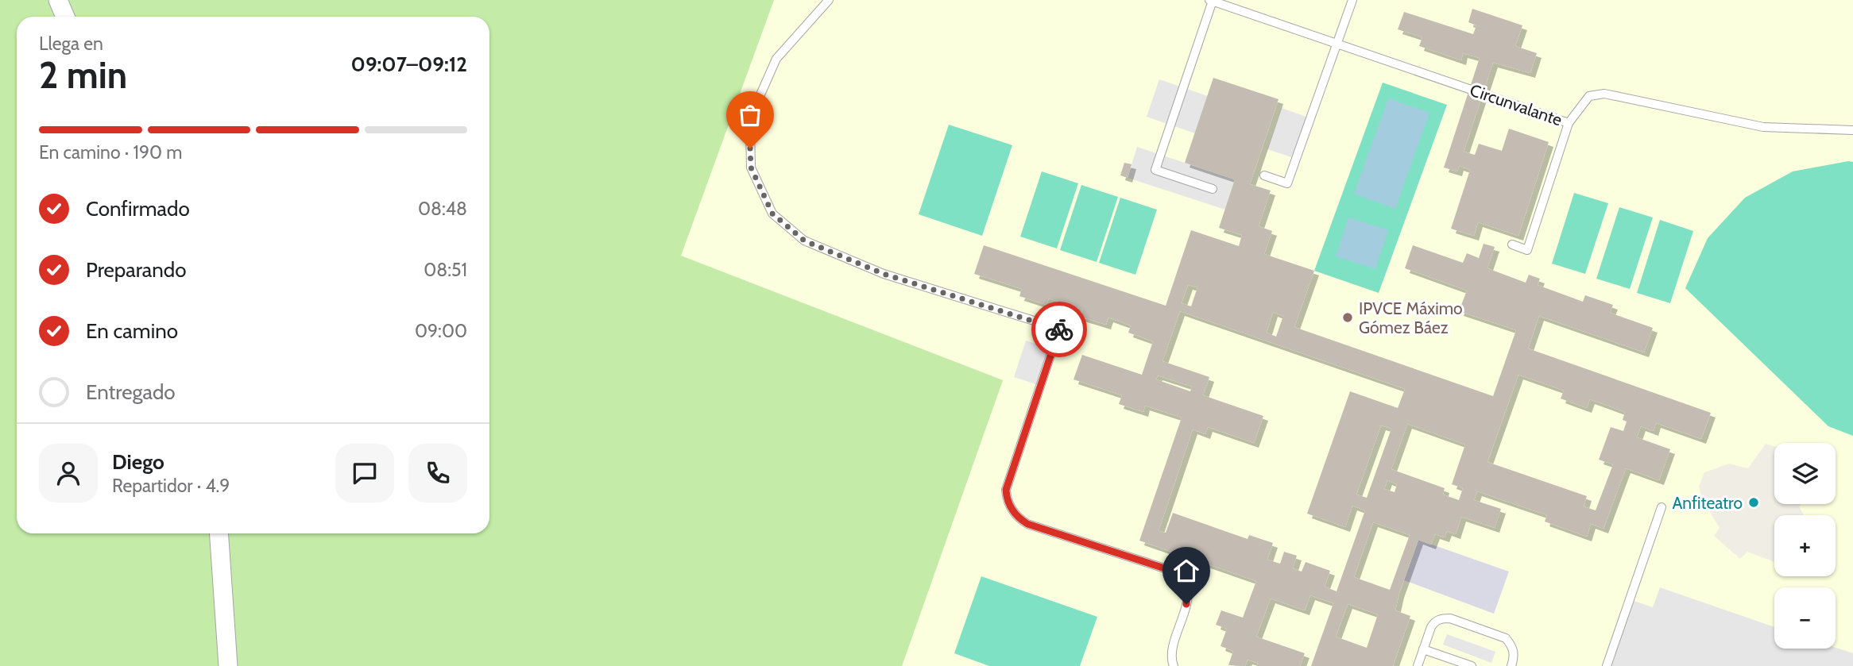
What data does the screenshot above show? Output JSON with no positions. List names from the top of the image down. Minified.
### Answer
{"streets":{"lane":["Circunvalante"]},"places":["IPVCE Máximo Gómez Báez","Anfiteatro"],"page":{"heading":["2 min","Llega en","09:07–09:12"],"panel":["Diego","Repartidor · 4.9"],"bar":"En camino · 190 m","list":[["Confirmado","08:48"],["Preparando","08:51"],["En camino","09:00"],"Entregado"],"map_buttons":["+","−"]}}
